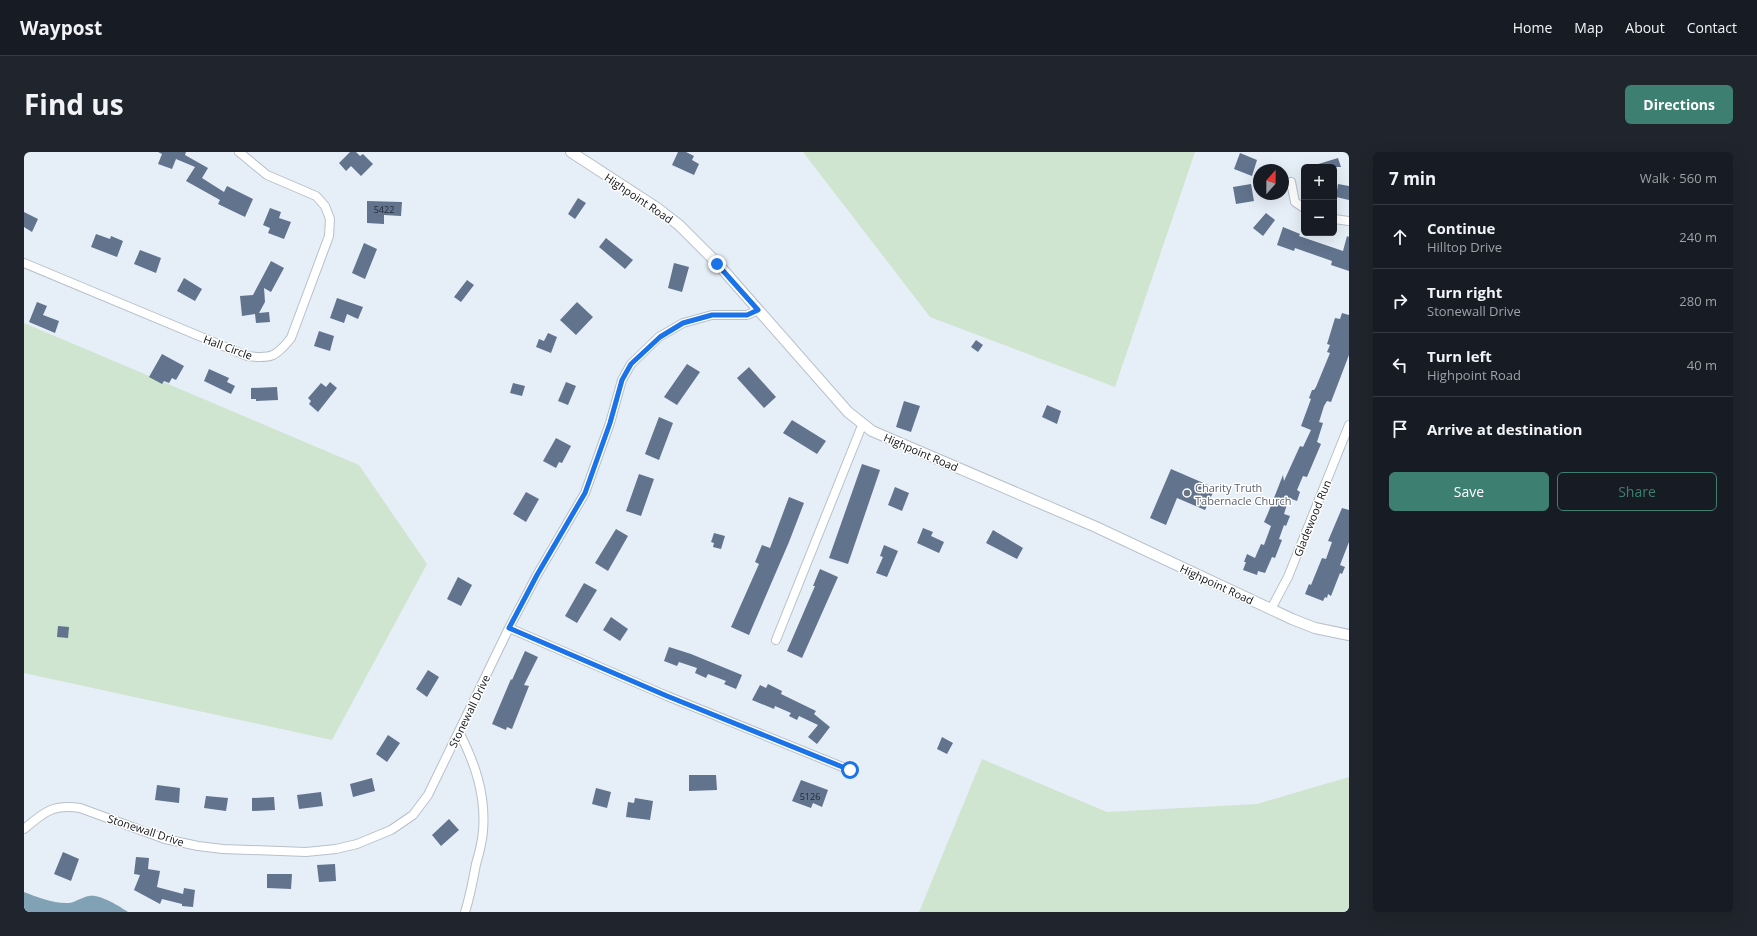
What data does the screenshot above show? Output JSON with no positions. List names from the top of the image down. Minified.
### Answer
{"streets":{"street":["Highpoint Road","Hall Circle","Gladewood Run","Stonewall Drive"]},"crossings":[["Highpoint Road","Gladewood Run"],["Highpoint Road","Stonewall Drive"]],"places":["Charity Truth Tabernacle Church"],"house_numbers":["5422","5126"],"north":"top","page":{"header":"Waypost","nav":["Home","Map","About","Contact"],"title":"Find us","buttons":["Directions",["Save","Share"]],"heading":["7 min","Walk · 560 m"],"map_buttons":["+","−"],"list":[["Continue","Hilltop Drive","240 m"],["Turn right","Stonewall Drive","280 m"],["Turn left","Highpoint Road","40 m"],"Arrive at destination"]}}
